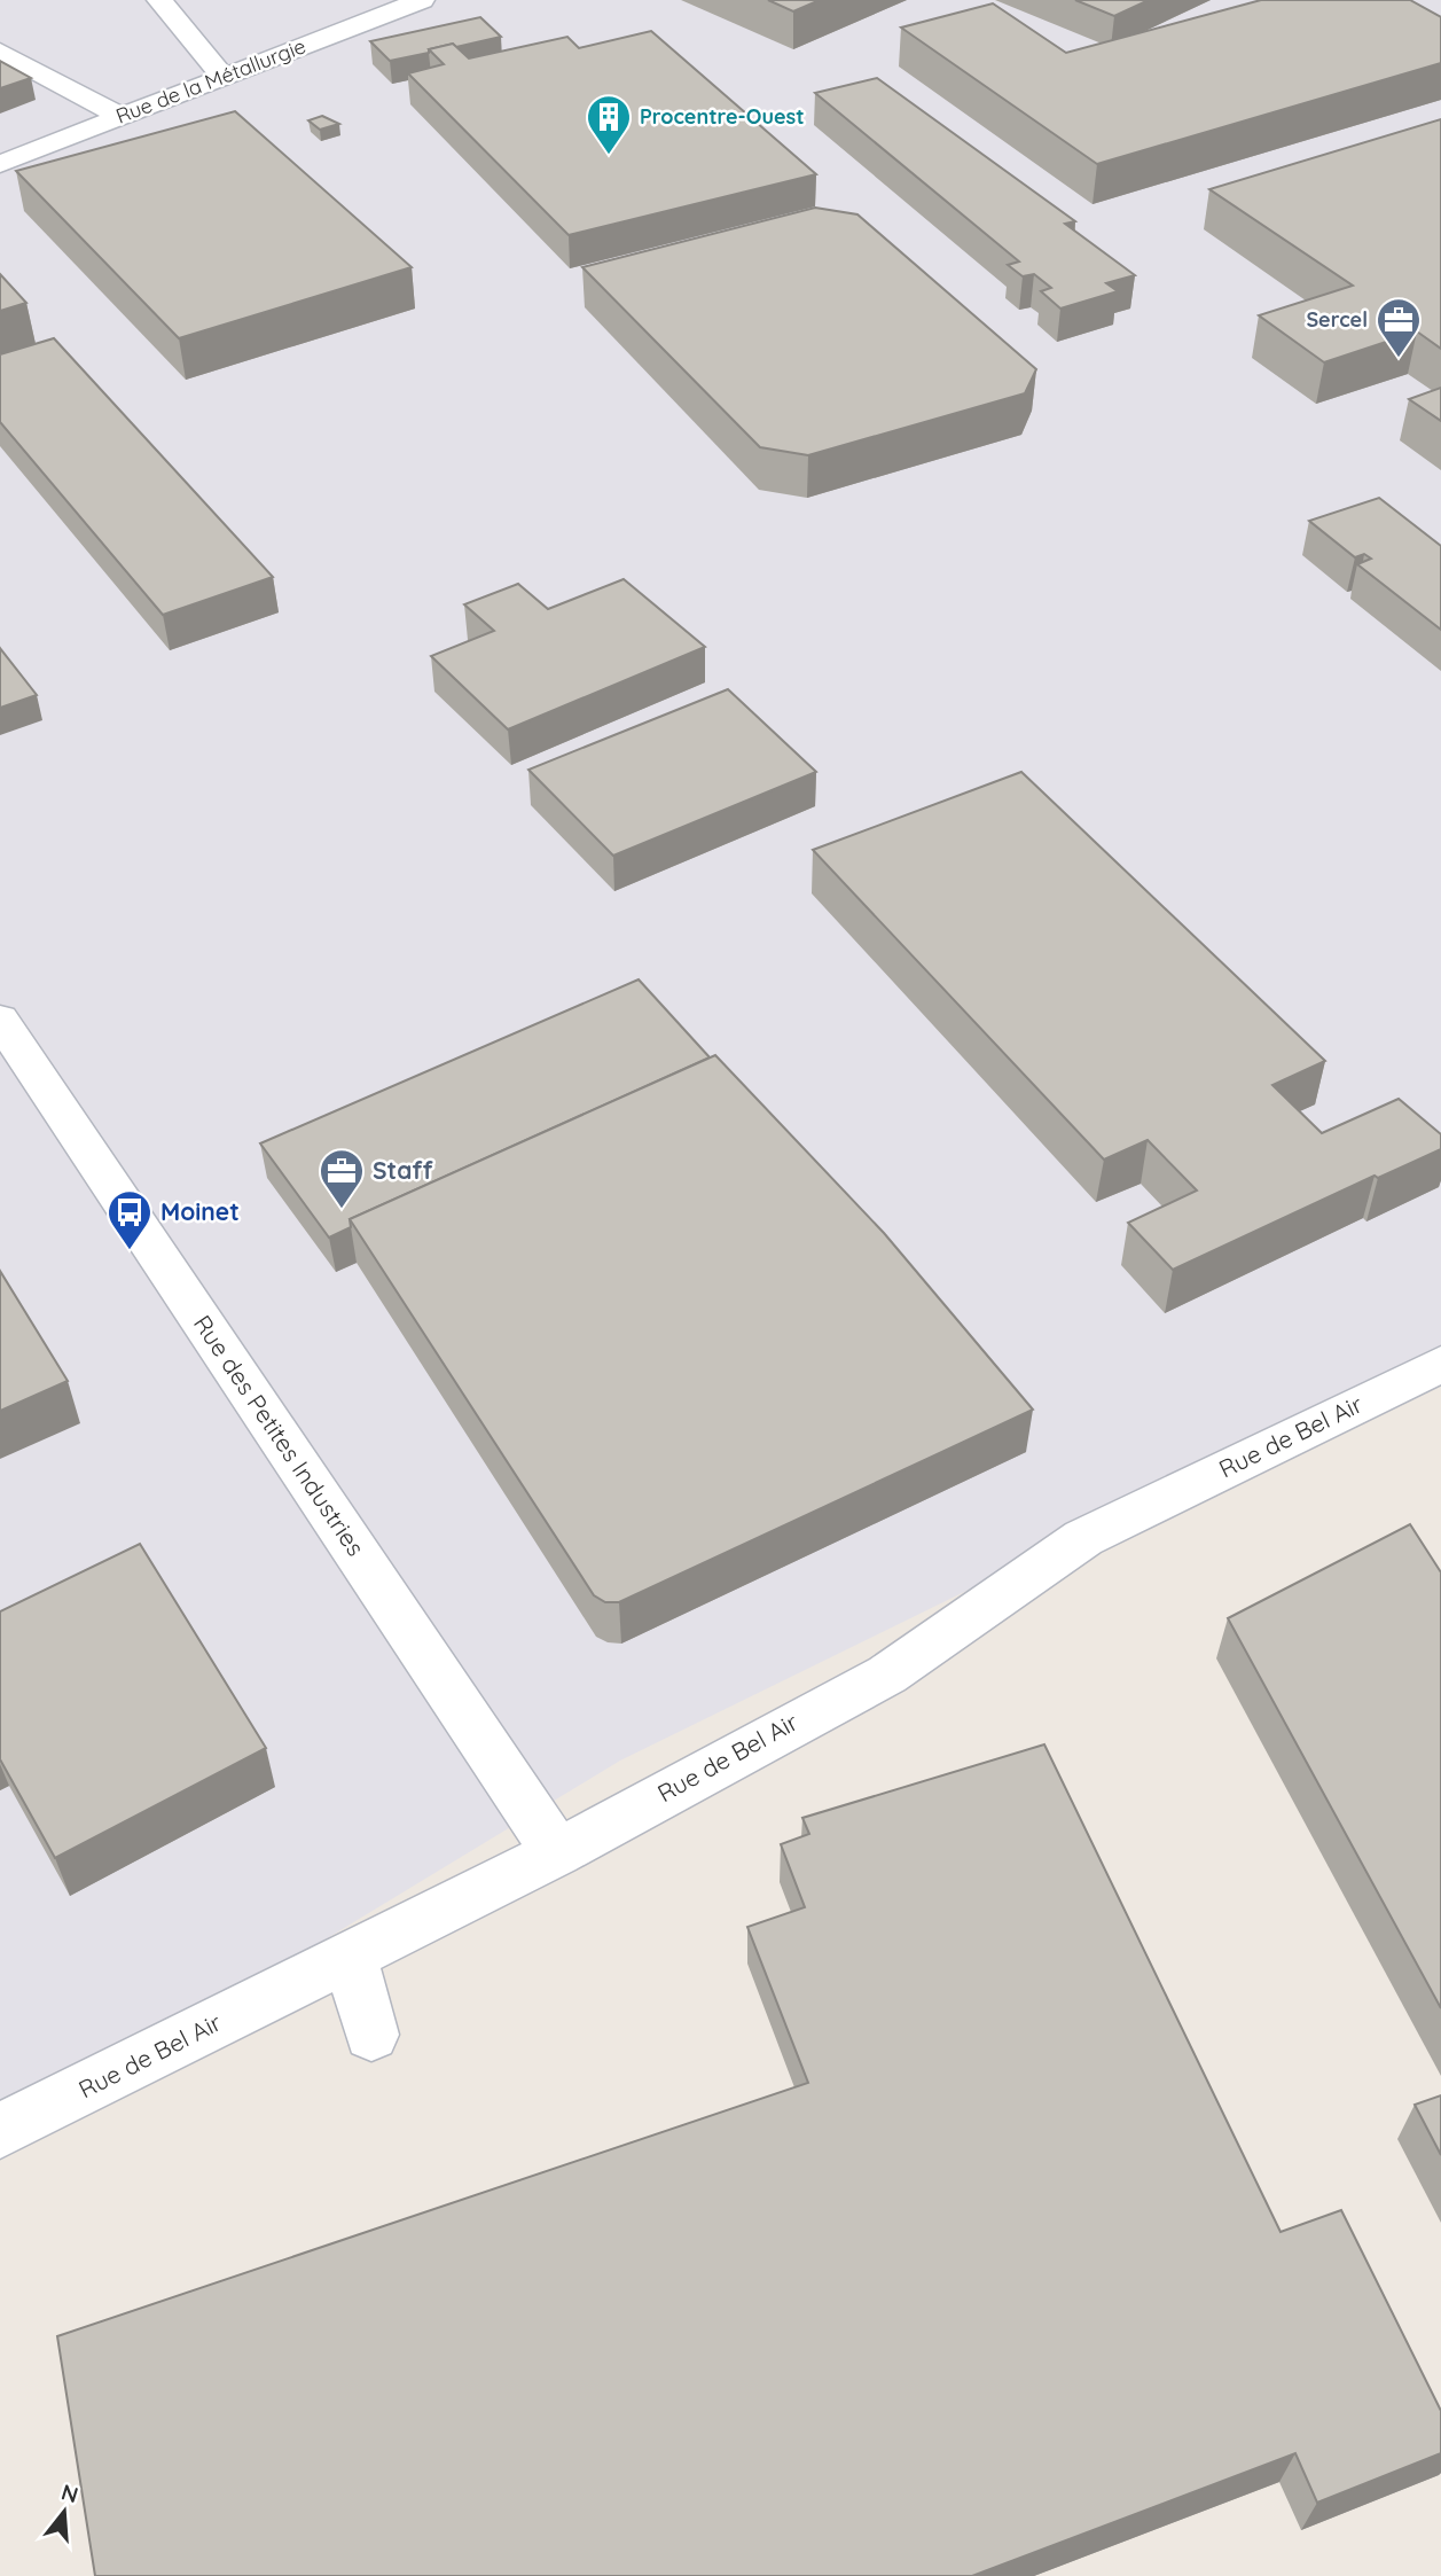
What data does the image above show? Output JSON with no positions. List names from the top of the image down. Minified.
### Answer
{"streets":{"street":["Rue de la Métallurgie","Rue des Petites Industries","Rue de Bel Air"]},"crossings":[["Rue des Petites Industries","Rue de Bel Air"]],"places":{"building":["Procentre-Ouest"],"office":["Sercel","Staff"],"bus stop":["Moinet"]},"north":"top"}
